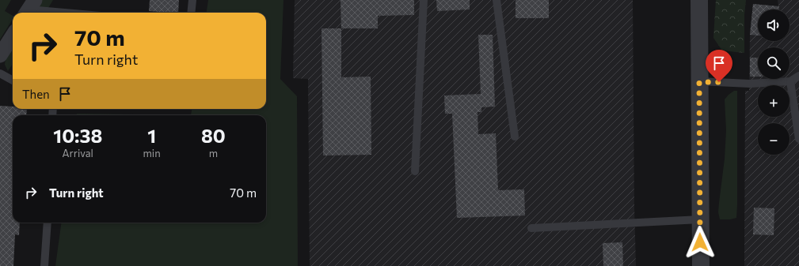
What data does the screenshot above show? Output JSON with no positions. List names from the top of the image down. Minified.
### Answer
{"page":{"map_buttons":["+","−"],"turn":["70 m","Turn right"],"then":"Then","eta":["10:38","Arrival","1","min","80","m"],"list":[{"name":"Turn right","value":"70 m"}]}}
